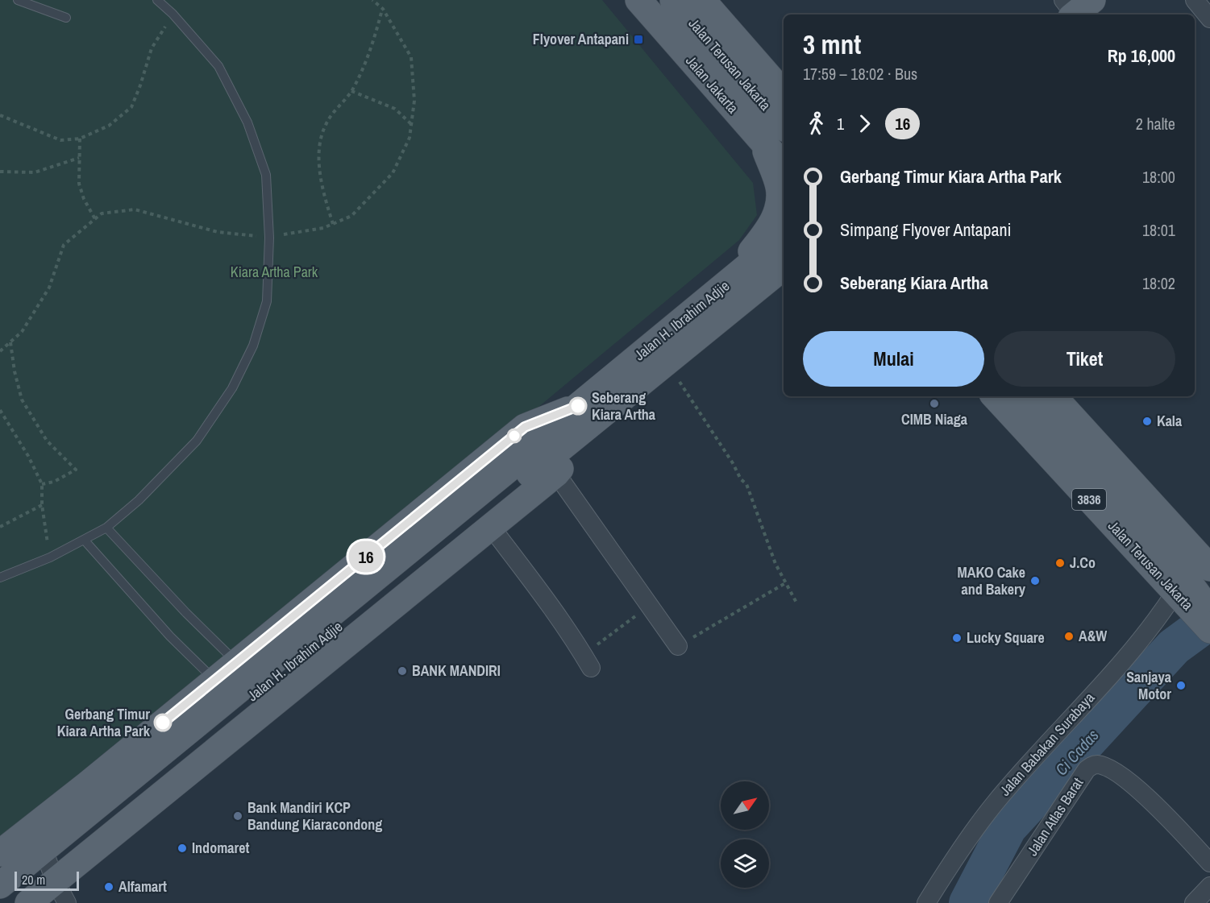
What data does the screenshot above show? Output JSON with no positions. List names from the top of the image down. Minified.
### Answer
{"streets":{"main road":["Jalan Terusan Jakarta","Jalan Jakarta","Jalan H. Ibrahim Adjie","3836"],"street":["Jalan Babakan Surabaya","Jalan Atlas Barat"]},"crossings":[["Jalan Terusan Jakarta","Jalan Babakan Surabaya"]],"water":["Ci Cadas"],"parks":["Kiara Artha Park"],"places":{"transit":["Flyover Antapani"],"other":["CIMB Niaga","Seberang Kiara Artha","Kala","J.Co","MAKO Cake and Bakery","A&W","Lucky Square","BANK MANDIRI","Sanjaya Motor","Gerbang Timur Kiara Artha Park","Bank Mandiri KCP Bandung Kiaracondong","Indomaret","Alfamart"]},"lines":["bus line 16"],"scale_bar":"20 m","north":"top right","page":{"on_map":"16","heading":["3 mnt","17:59 – 18:02 · Bus","Rp 16,000"],"legs":["1","16","2 halte"],"list":[{"name":"Gerbang Timur Kiara Artha Park","value":"18:00"},{"name":"Simpang Flyover Antapani","value":"18:01"},{"name":"Seberang Kiara Artha","value":"18:02"}],"buttons":["Mulai","Tiket"],"scale":"20 m"}}
